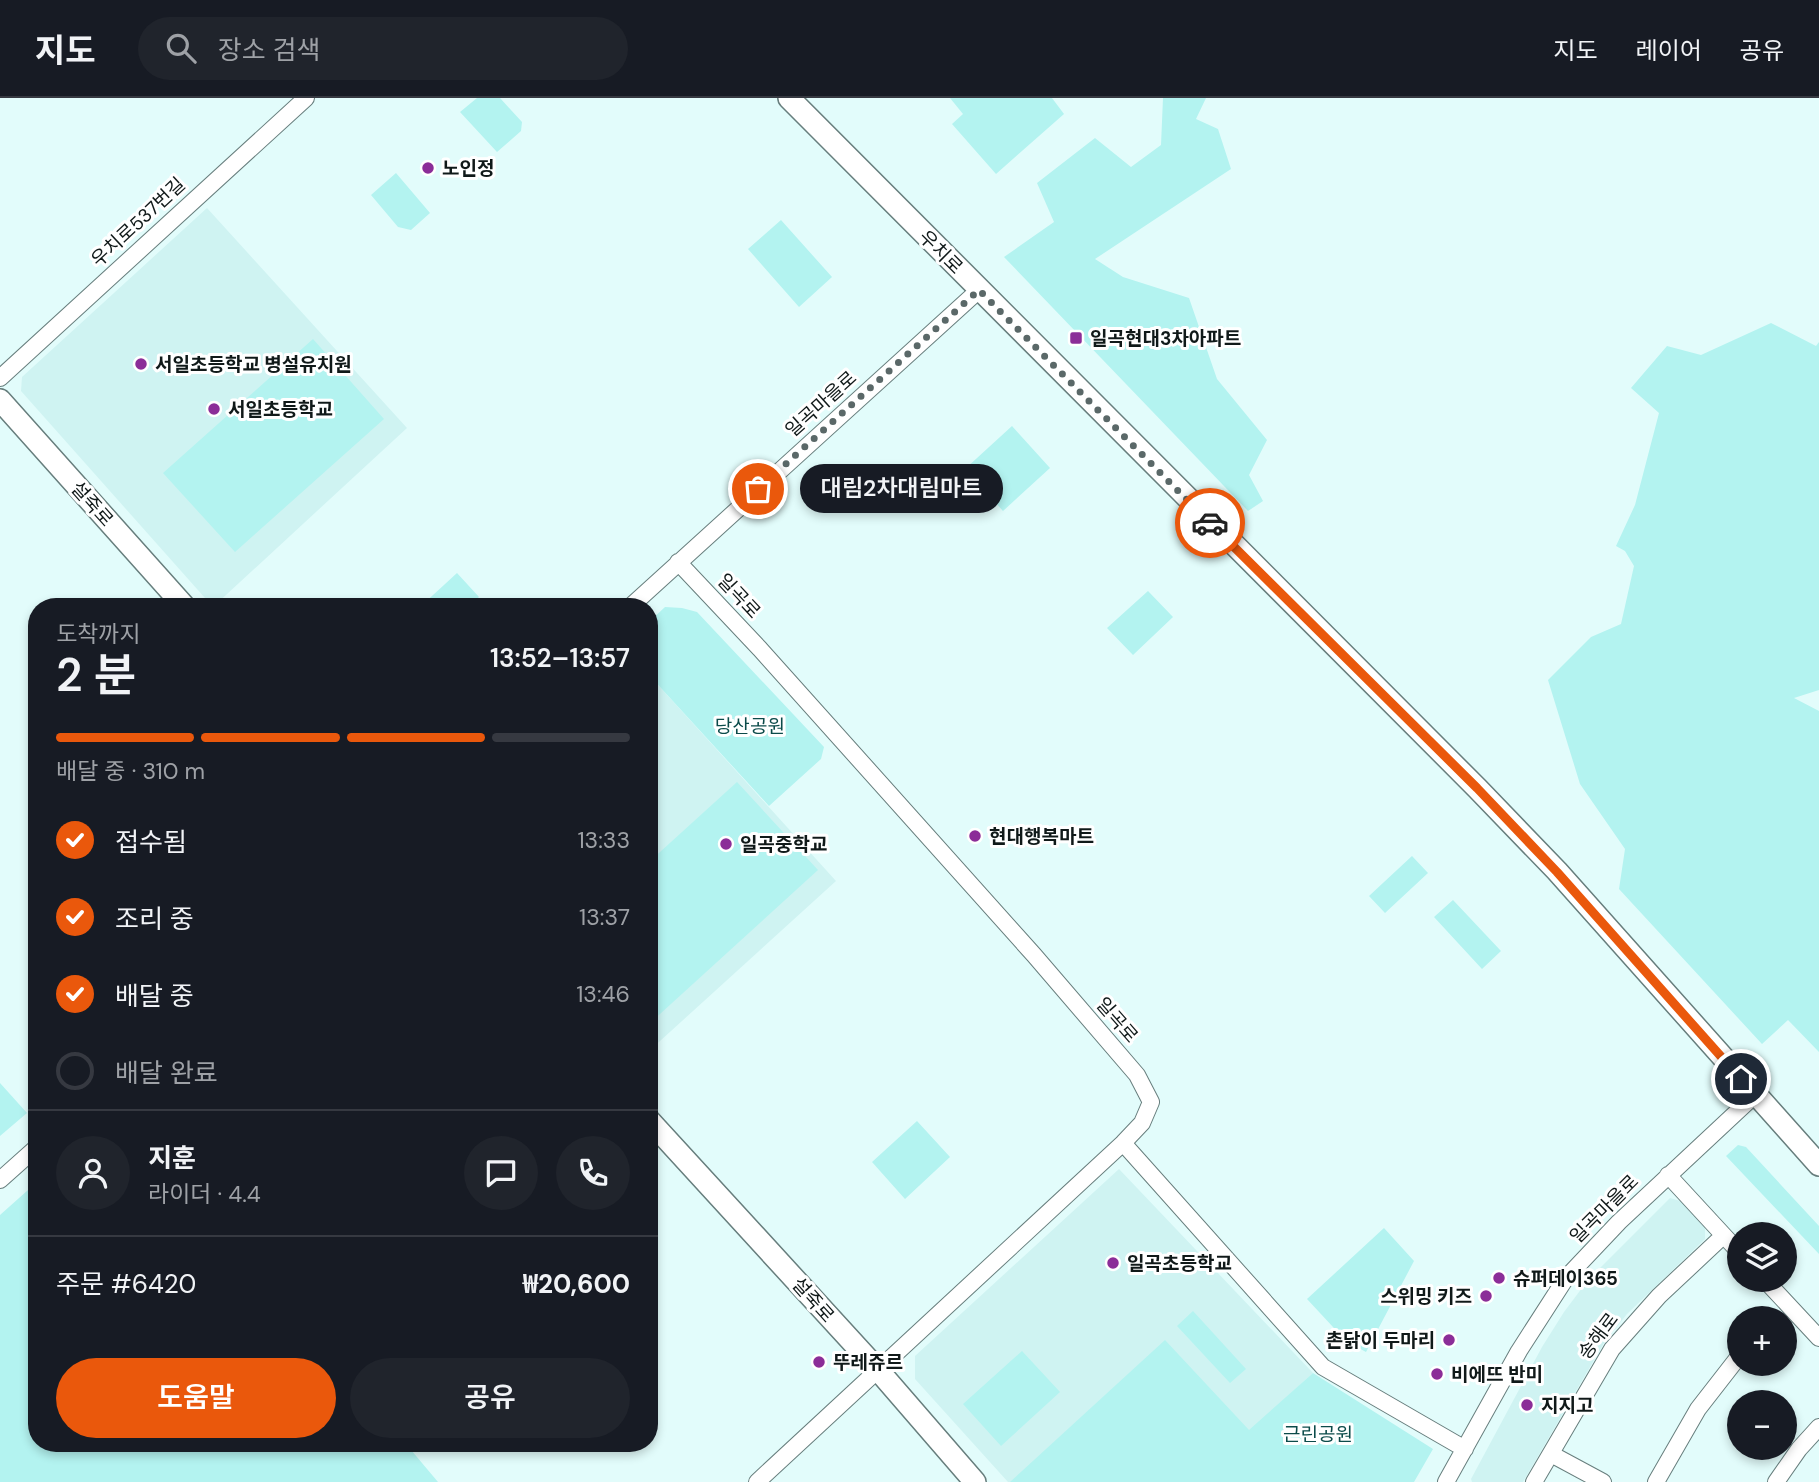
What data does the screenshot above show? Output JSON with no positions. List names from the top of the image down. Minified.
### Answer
{"streets":{"main road":["우치로","설죽로"],"street":["우치로537번길","일곡마을로","일곡로","송해로"]},"crossings":[["우치로","일곡마을로"],["일곡마을로","일곡로"],["설죽로","일곡로"]],"parks":["당산공원","근린공원"],"places":{"other":["노인정","서일초등학교 병설유치원","서일초등학교","대림2차대림마트","현대행복마트","일곡중학교","일곡초등학교","슈퍼데이365","스위밍 키즈","촌닭이 두마리","뚜레쥬르","비에뜨 반미","지지고"],"transit":["일곡현대3차아파트"]},"page":{"header":"지도","search":"장소 검색","nav":["지도","레이어","공유"],"bubble":"대림2차대림마트","heading":["2 분","도착까지","13:52–13:57"],"panel":["지훈","라이더 · 4.4","주문 #6420","₩20,600"],"bar":"배달 중 · 310 m","list":[["접수됨","13:33"],["조리 중","13:37"],["배달 중","13:46"],"배달 완료"],"map_buttons":["+","−"],"buttons":["도움말","공유"]}}
